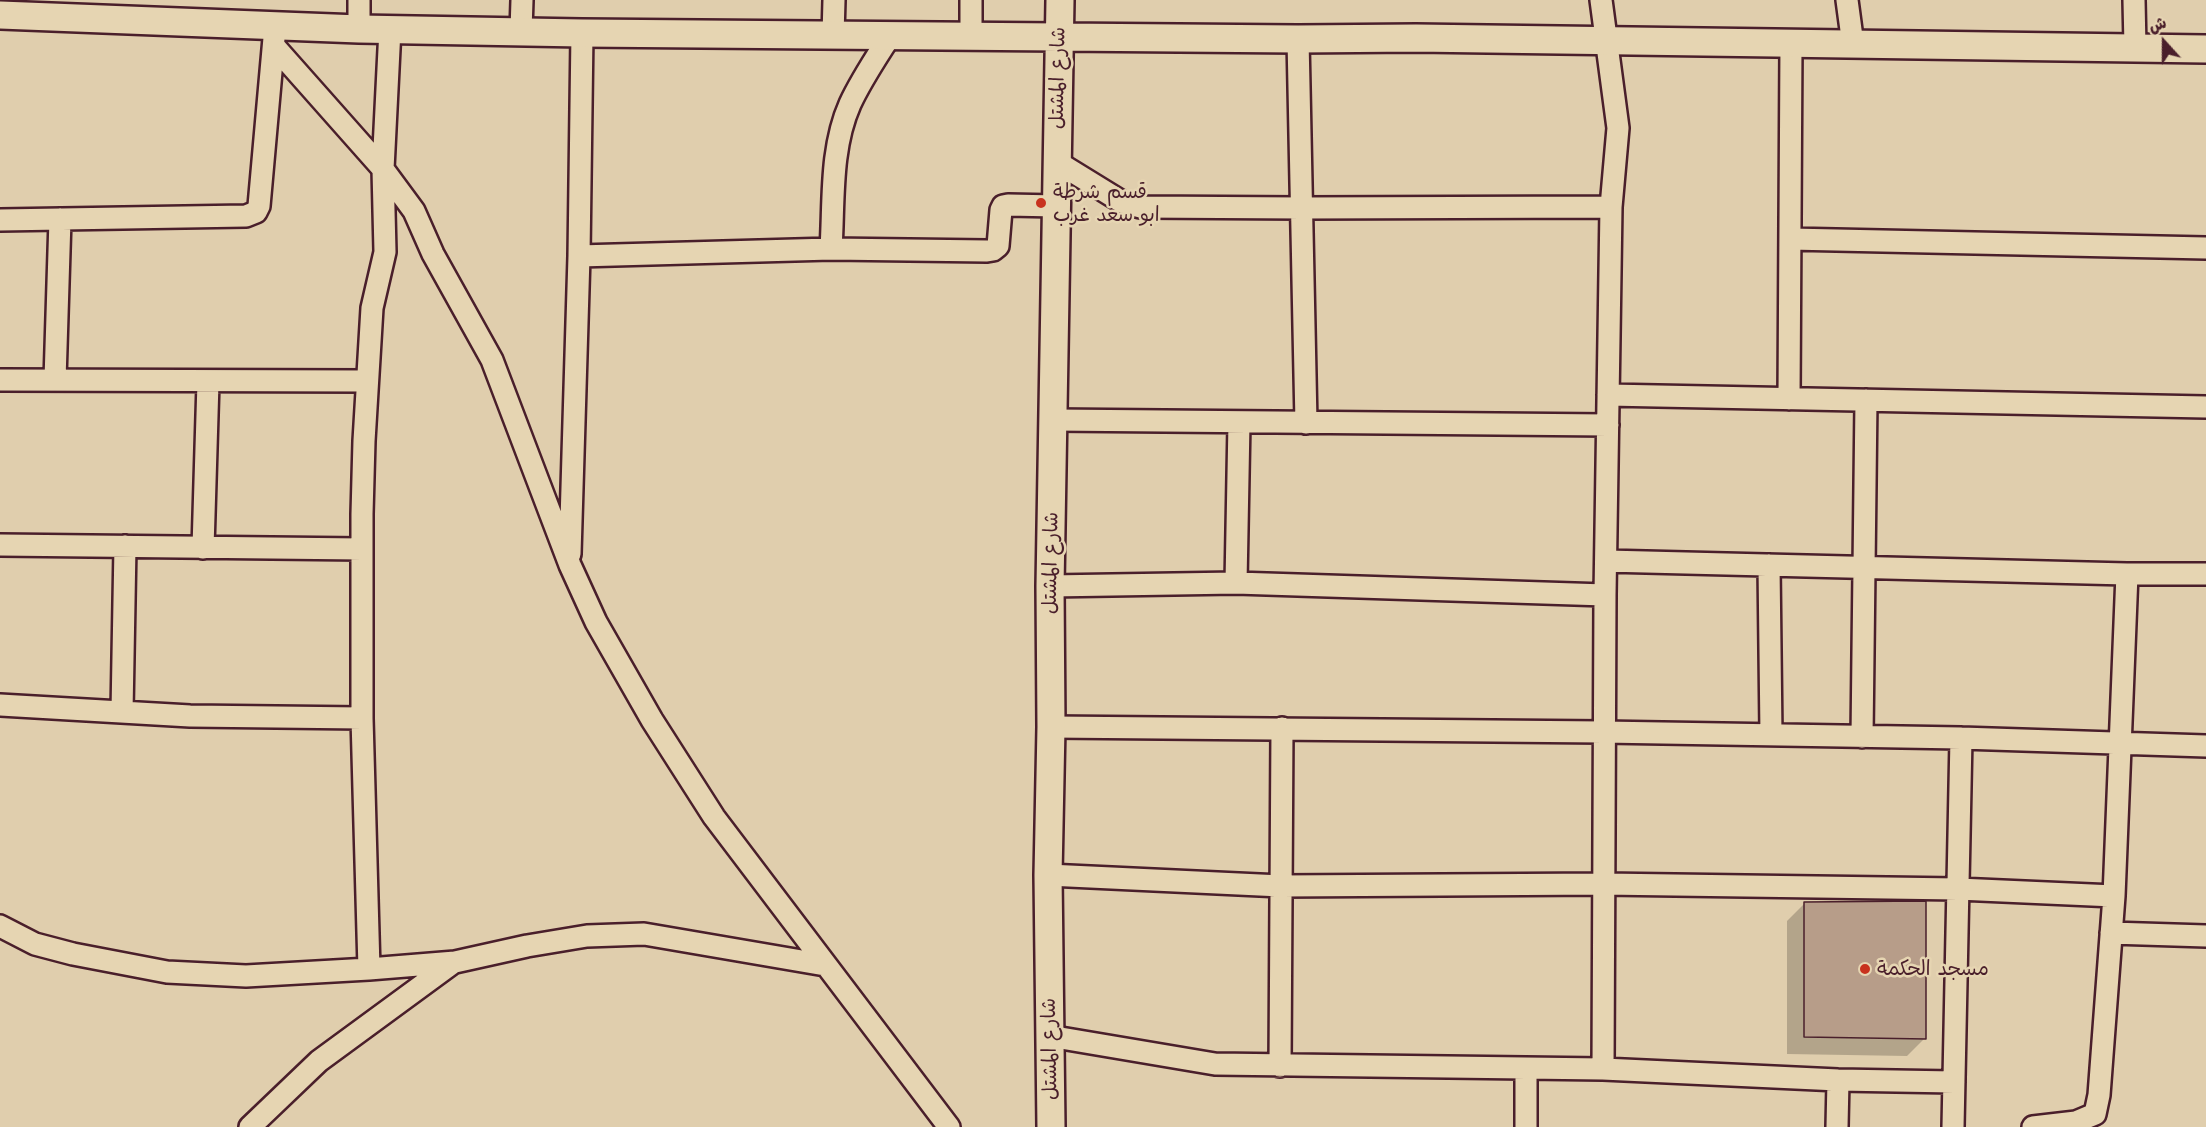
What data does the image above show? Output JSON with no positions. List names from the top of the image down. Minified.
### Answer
{"streets":{"street":["شارع المشتل"]},"places":["قسم شرطة ابو سعد غرب","مسجد الحكمة"],"north":"top"}
